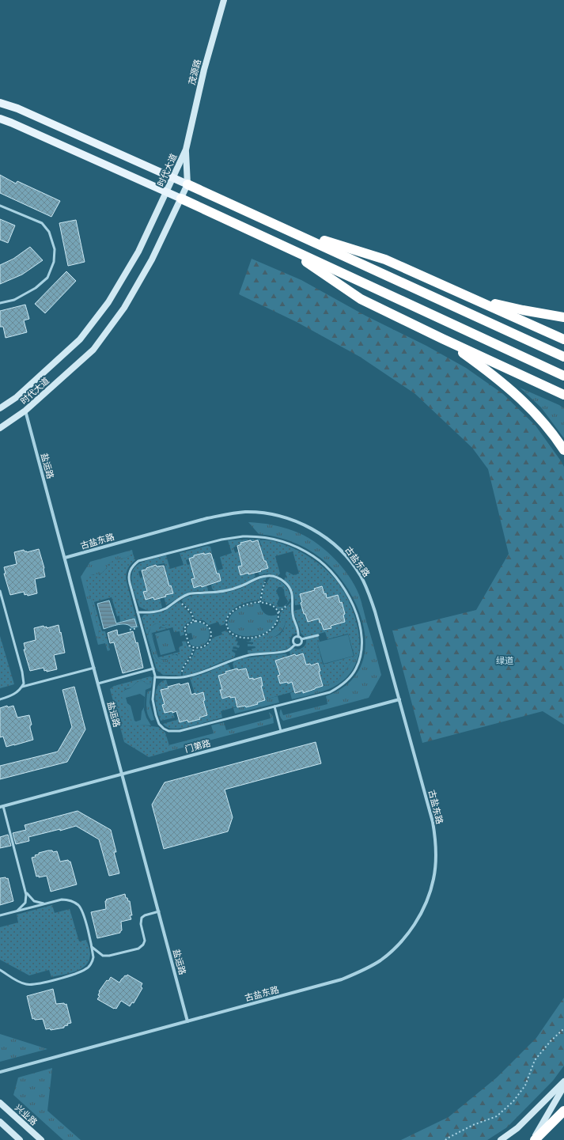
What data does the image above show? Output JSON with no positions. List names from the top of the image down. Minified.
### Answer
{"streets":{"main road":["茂源路","时代大道","兴业路"],"street":["盐运路","古盐东路","门第路"]},"crossings":[["茂源路","时代大道"],["时代大道","盐运路"],["盐运路","古盐东路"],["盐运路","门第路"],["古盐东路","门第路"]],"parks":["绿道"]}
